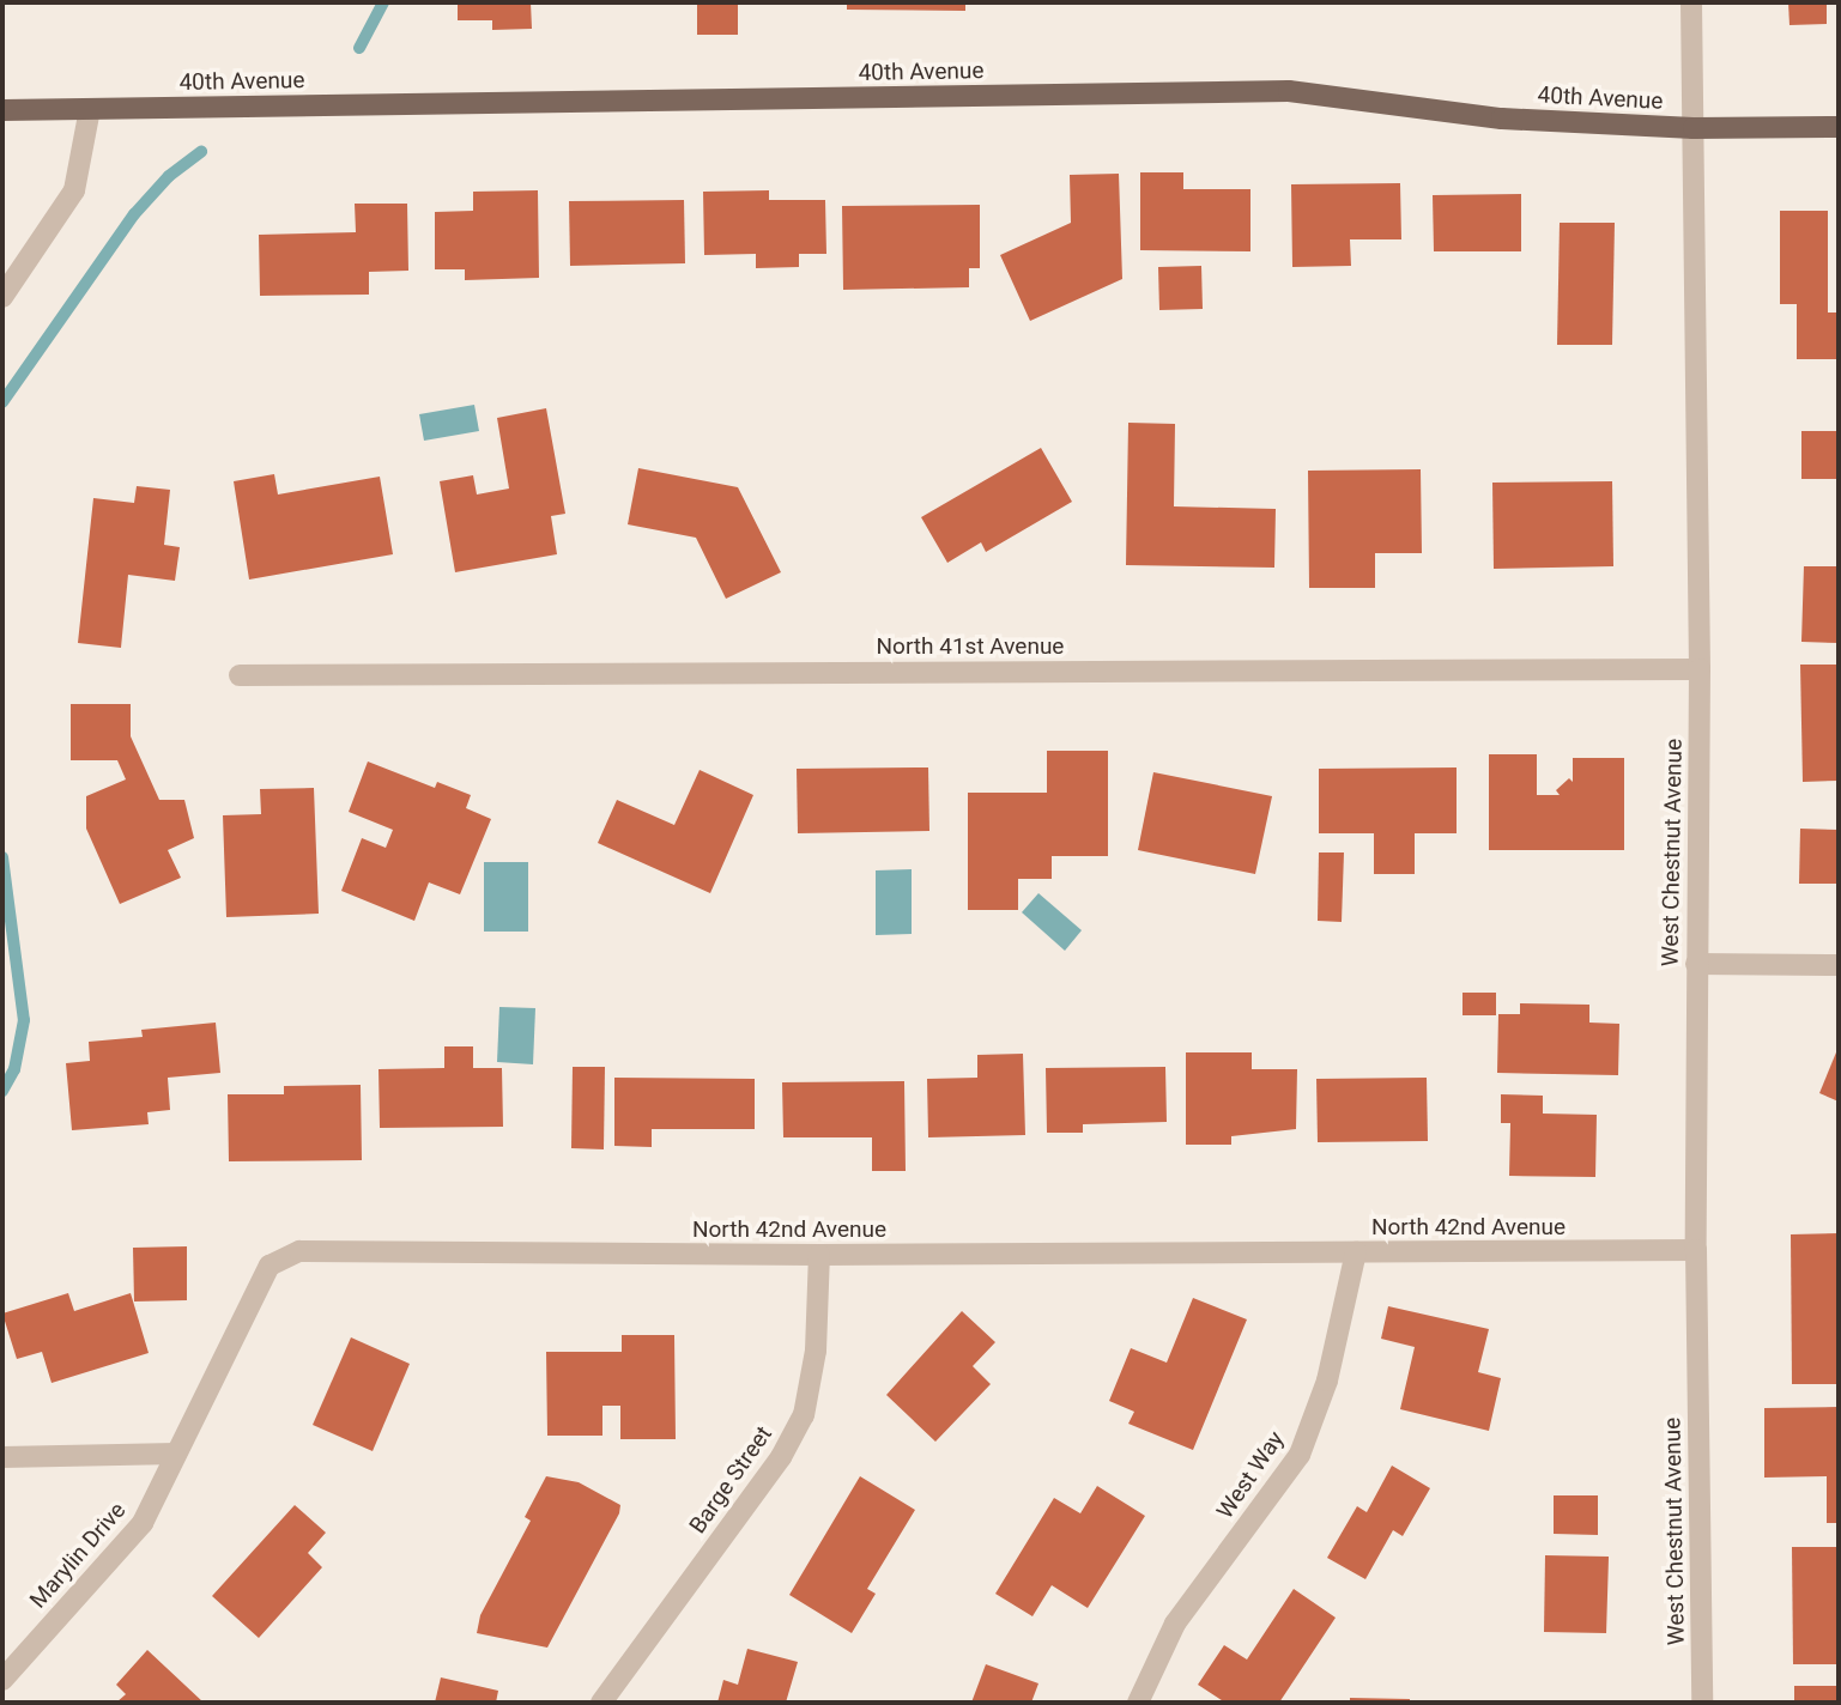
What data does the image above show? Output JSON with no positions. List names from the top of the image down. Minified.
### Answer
{"streets":{"main road":["40th Avenue"],"street":["North 41st Avenue","West Chestnut Avenue","North 42nd Avenue","West Way","Barge Street","Marylin Drive"]},"crossings":[["40th Avenue","West Chestnut Avenue"],["North 41st Avenue","West Chestnut Avenue"],["West Chestnut Avenue","North 42nd Avenue"],["North 42nd Avenue","West Way"],["North 42nd Avenue","Barge Street"],["North 42nd Avenue","Marylin Drive"]]}
